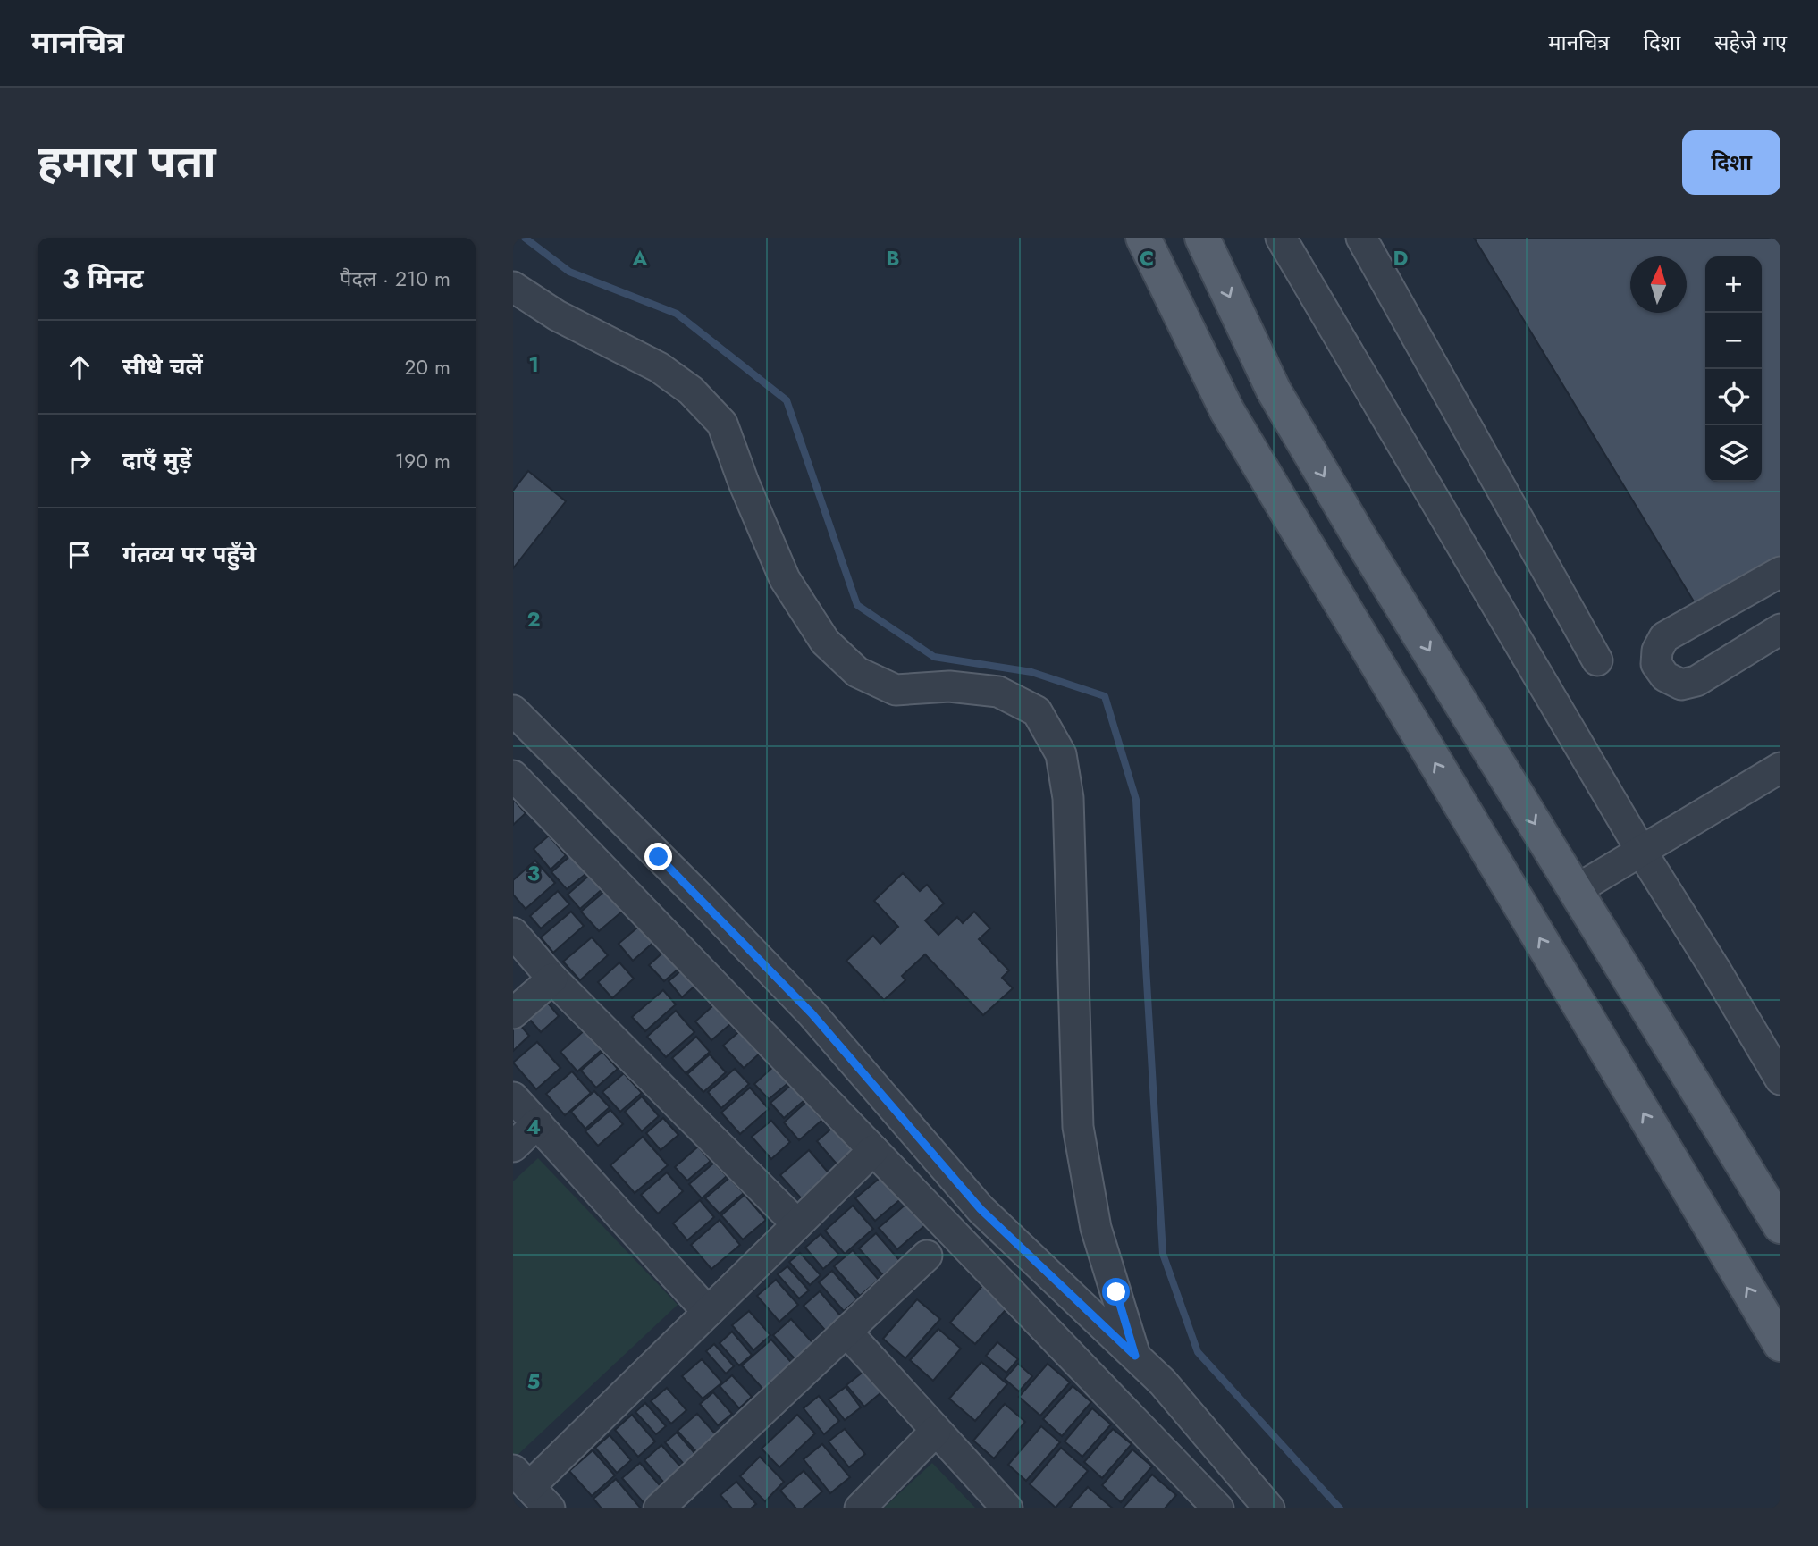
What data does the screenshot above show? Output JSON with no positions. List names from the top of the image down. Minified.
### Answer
{"north":"top","page":{"header":"मानचित्र","nav":["मानचित्र","दिशा","सहेजे गए"],"title":"हमारा पता","buttons":"दिशा","heading":["3 मिनट","पैदल · 210 m"],"map_buttons":["+","−"],"list":[["सीधे चलें","20 m"],["दाएँ मुड़ें","190 m"],"गंतव्य पर पहुँचे"]},"grid":{"columns":["A","B","C","D"],"rows":["1","2","3","4","5"]}}
